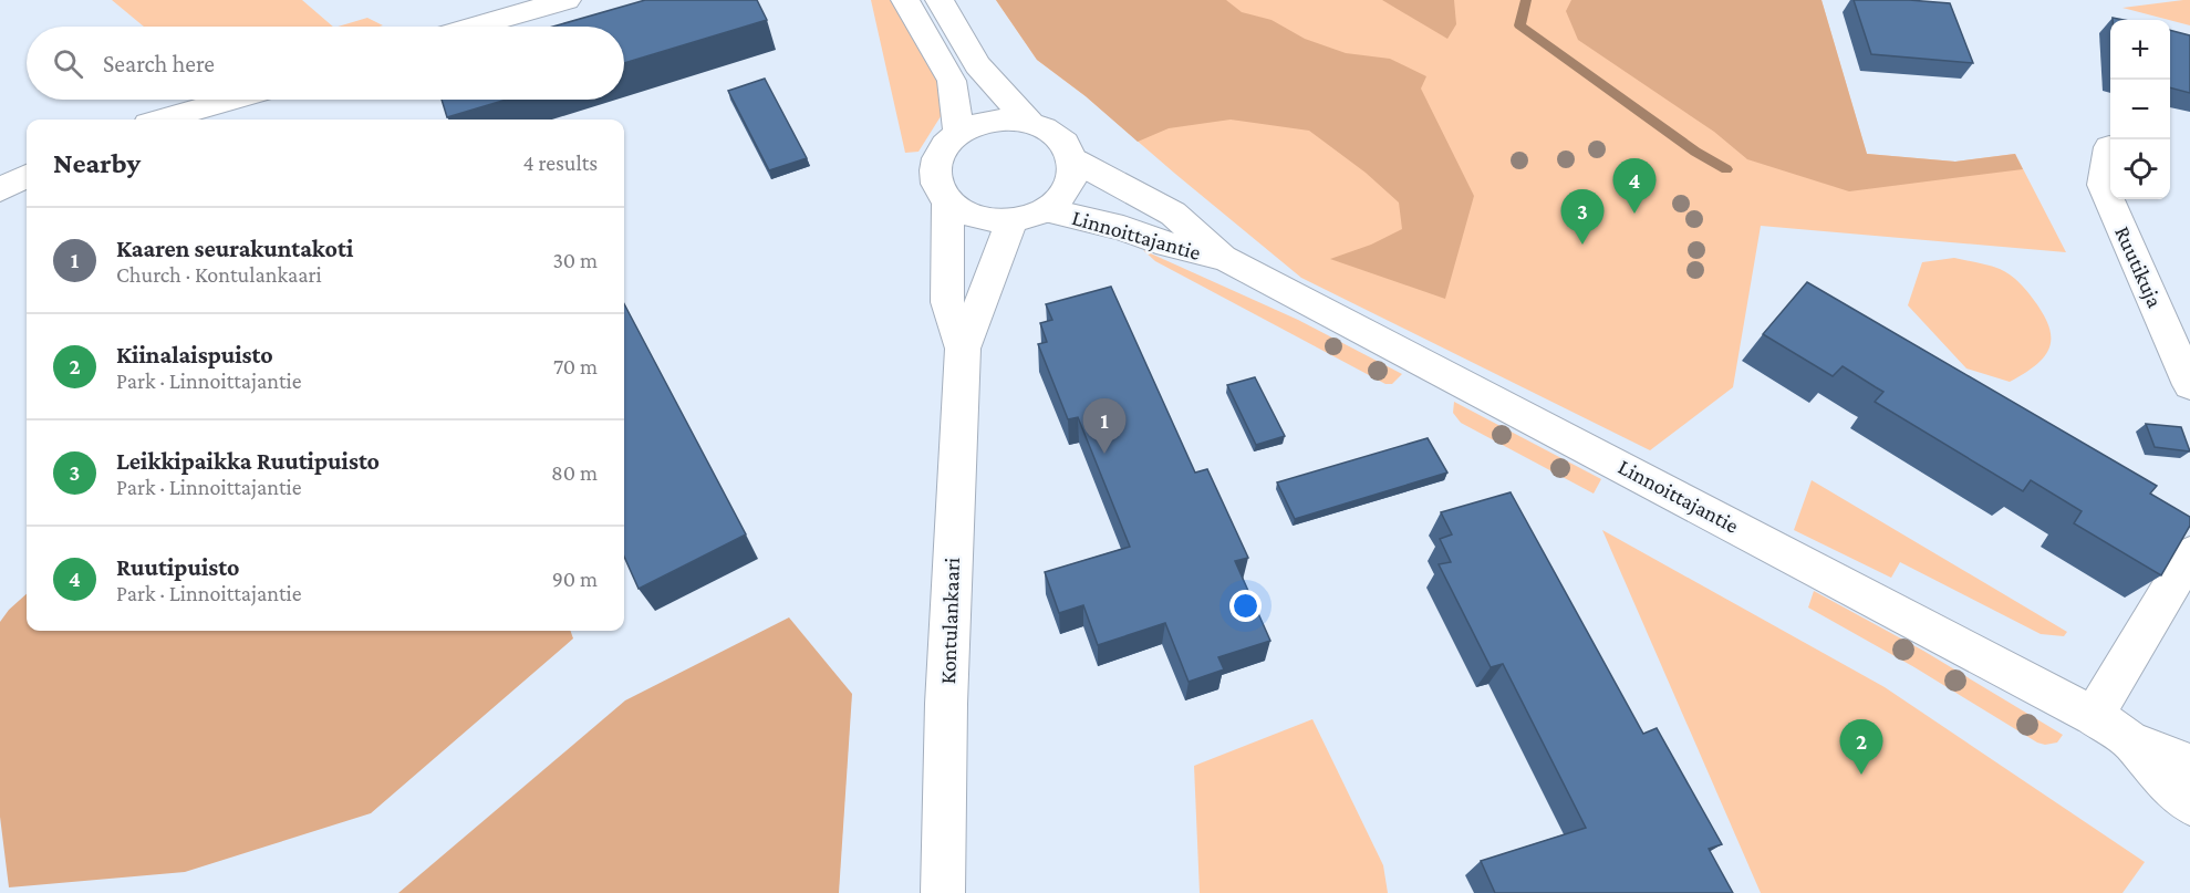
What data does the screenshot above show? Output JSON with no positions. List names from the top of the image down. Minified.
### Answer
{"streets":{"street":["Linnoittajantie","Ruutikuja","Kontulankaari"]},"crossings":[["Linnoittajantie","Kontulankaari"]],"page":{"map_buttons":["+","−"],"search":"Search here","heading":["Nearby","4 results"],"pins":["4","3","1","2"],"list":[{"mark":"1","name":"Kaaren seurakuntakoti","note":"Church · Kontulankaari","value":"30 m"},{"mark":"2","name":"Kiinalaispuisto","note":"Park · Linnoittajantie","value":"70 m"},{"mark":"3","name":"Leikkipaikka Ruutipuisto","note":"Park · Linnoittajantie","value":"80 m"},{"mark":"4","name":"Ruutipuisto","note":"Park · Linnoittajantie","value":"90 m"}]}}
